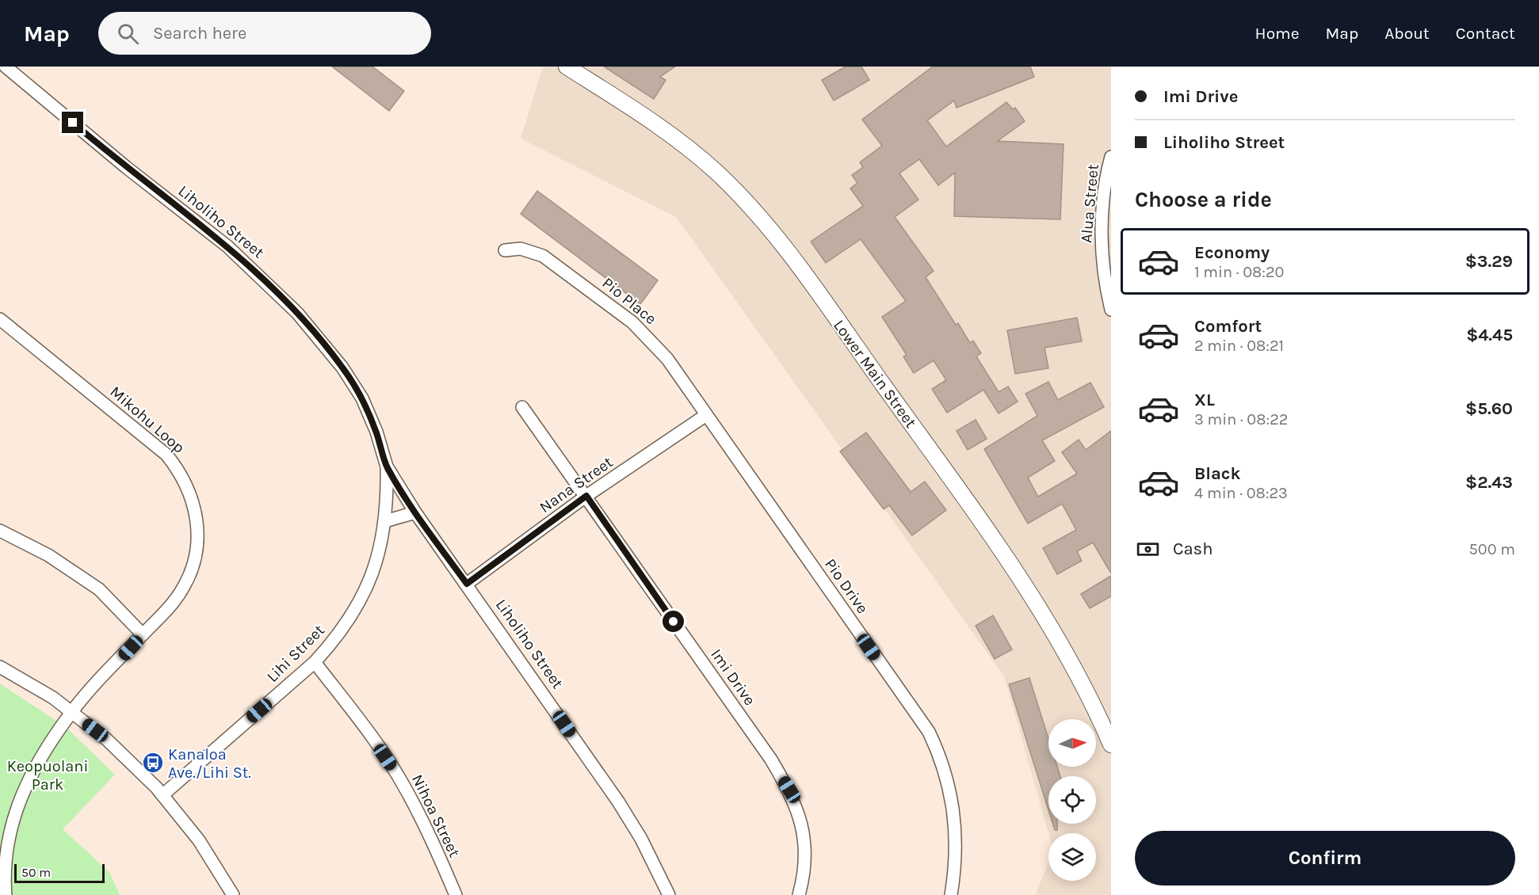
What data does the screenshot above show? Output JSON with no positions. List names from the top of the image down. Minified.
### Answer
{"streets":{"street":["Alua Street","Liholiho Street","Pio Place","Lower Main Street","Mikohu Loop","Nana Street","Pio Drive","Lihi Street","Imi Drive","Nihoa Street"]},"crossings":[["Liholiho Street","Nana Street"],["Liholiho Street","Lihi Street"],["Pio Place","Nana Street"],["Pio Place","Pio Drive"],["Nana Street","Pio Drive"],["Nana Street","Imi Drive"],["Lihi Street","Nihoa Street"]],"parks":["Keopuolani Park"],"places":{"bus stop":["Kanaloa Ave./Lihi St."]},"scale_bar":"50 m","north":"right","page":{"header":"Map","search":"Search here","nav":["Home","Map","About","Contact"],"banner":["Imi Drive","Liholiho Street"],"heading":"Choose a ride","list":[{"name":"Economy","note":"1 min · 08:20","value":"$3.29"},{"name":"Comfort","note":"2 min · 08:21","value":"$4.45"},{"name":"XL","note":"3 min · 08:22","value":"$5.60"},{"name":"Black","note":"4 min · 08:23","value":"$2.43"}],"pay":["Cash","500 m"],"buttons":"Confirm","scale":"50 m"}}
